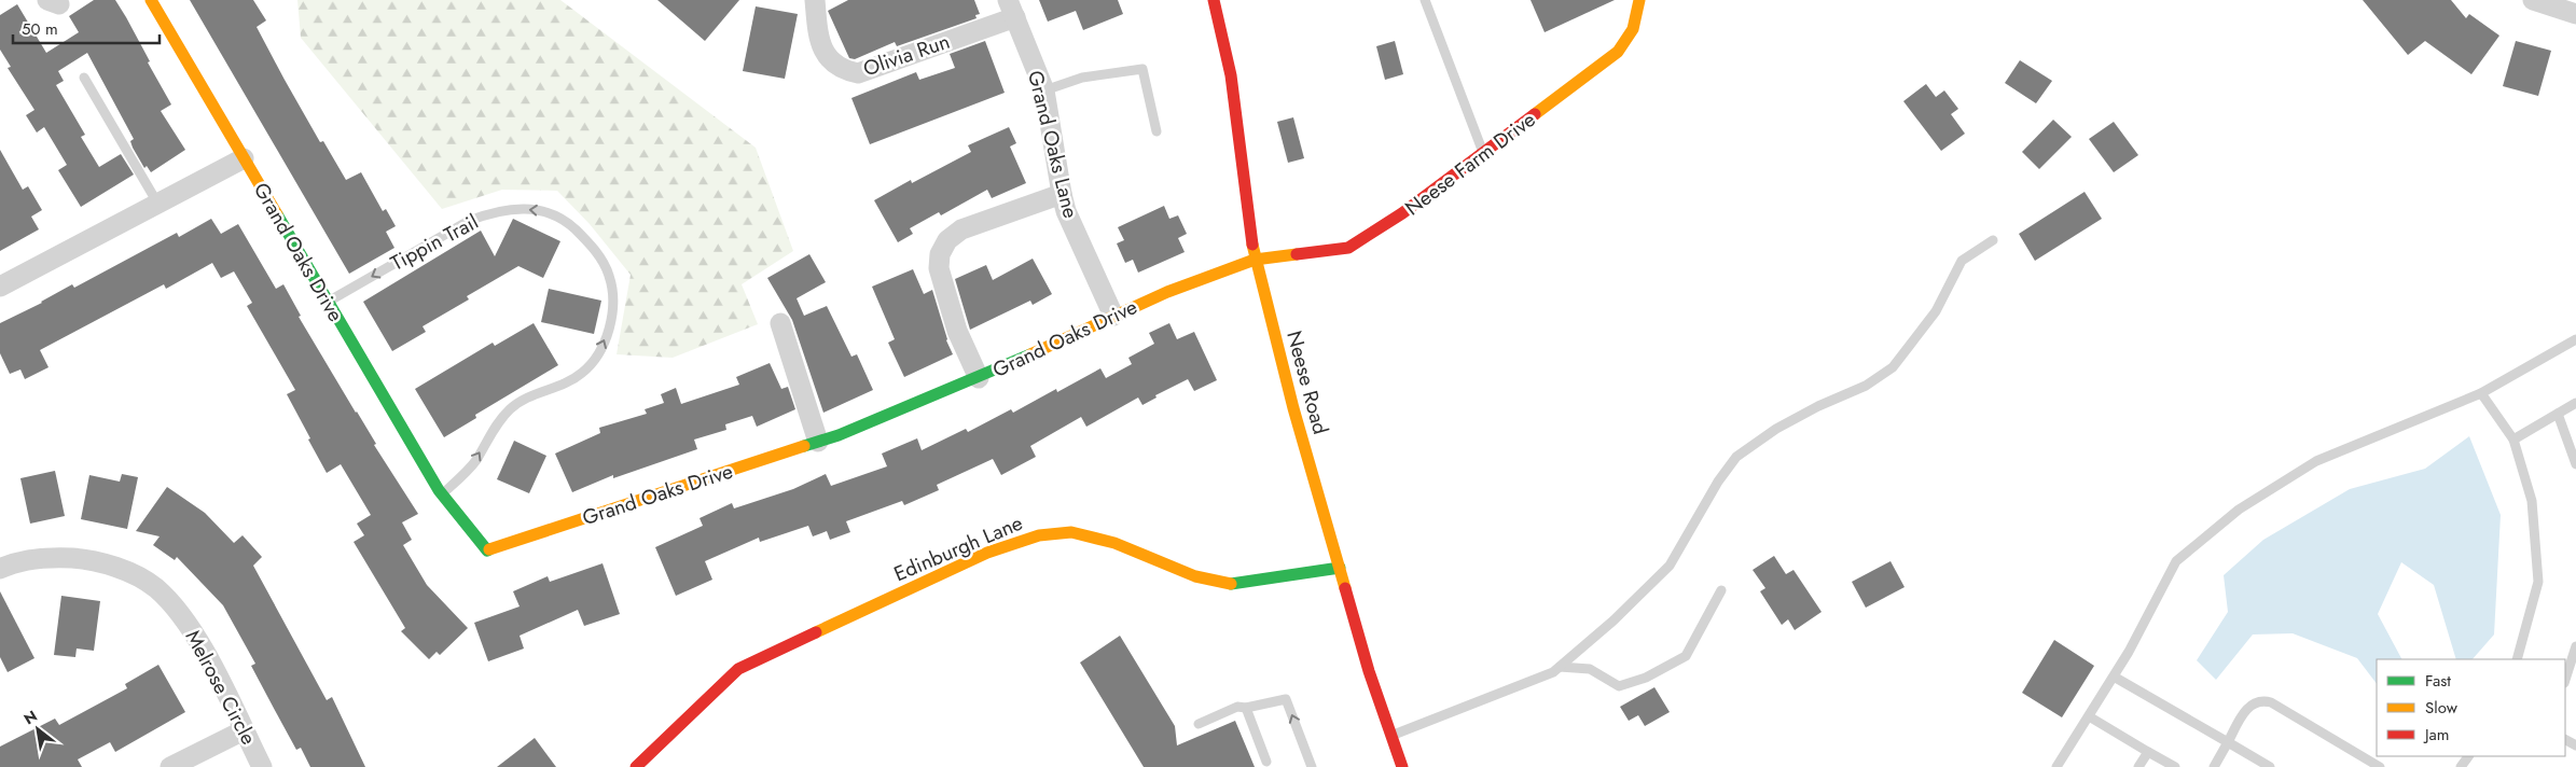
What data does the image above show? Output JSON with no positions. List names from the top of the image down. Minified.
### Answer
{"streets":{"street":["Olivia Run","Grand Oaks Lane","Neese Farm Drive","Grand Oaks Drive","Neese Road","Edinburgh Lane","Melrose Circle"],"lane":["Tippin Trail"]},"crossings":[["Olivia Run","Grand Oaks Lane"],["Grand Oaks Lane","Grand Oaks Drive"],["Neese Farm Drive","Grand Oaks Drive"],["Neese Farm Drive","Neese Road"],["Tippin Trail","Grand Oaks Drive"],["Grand Oaks Drive","Neese Road"],["Neese Road","Edinburgh Lane"]],"legend":["Fast","Slow","Jam"],"scale_bar":"50 m","north":"top left"}
